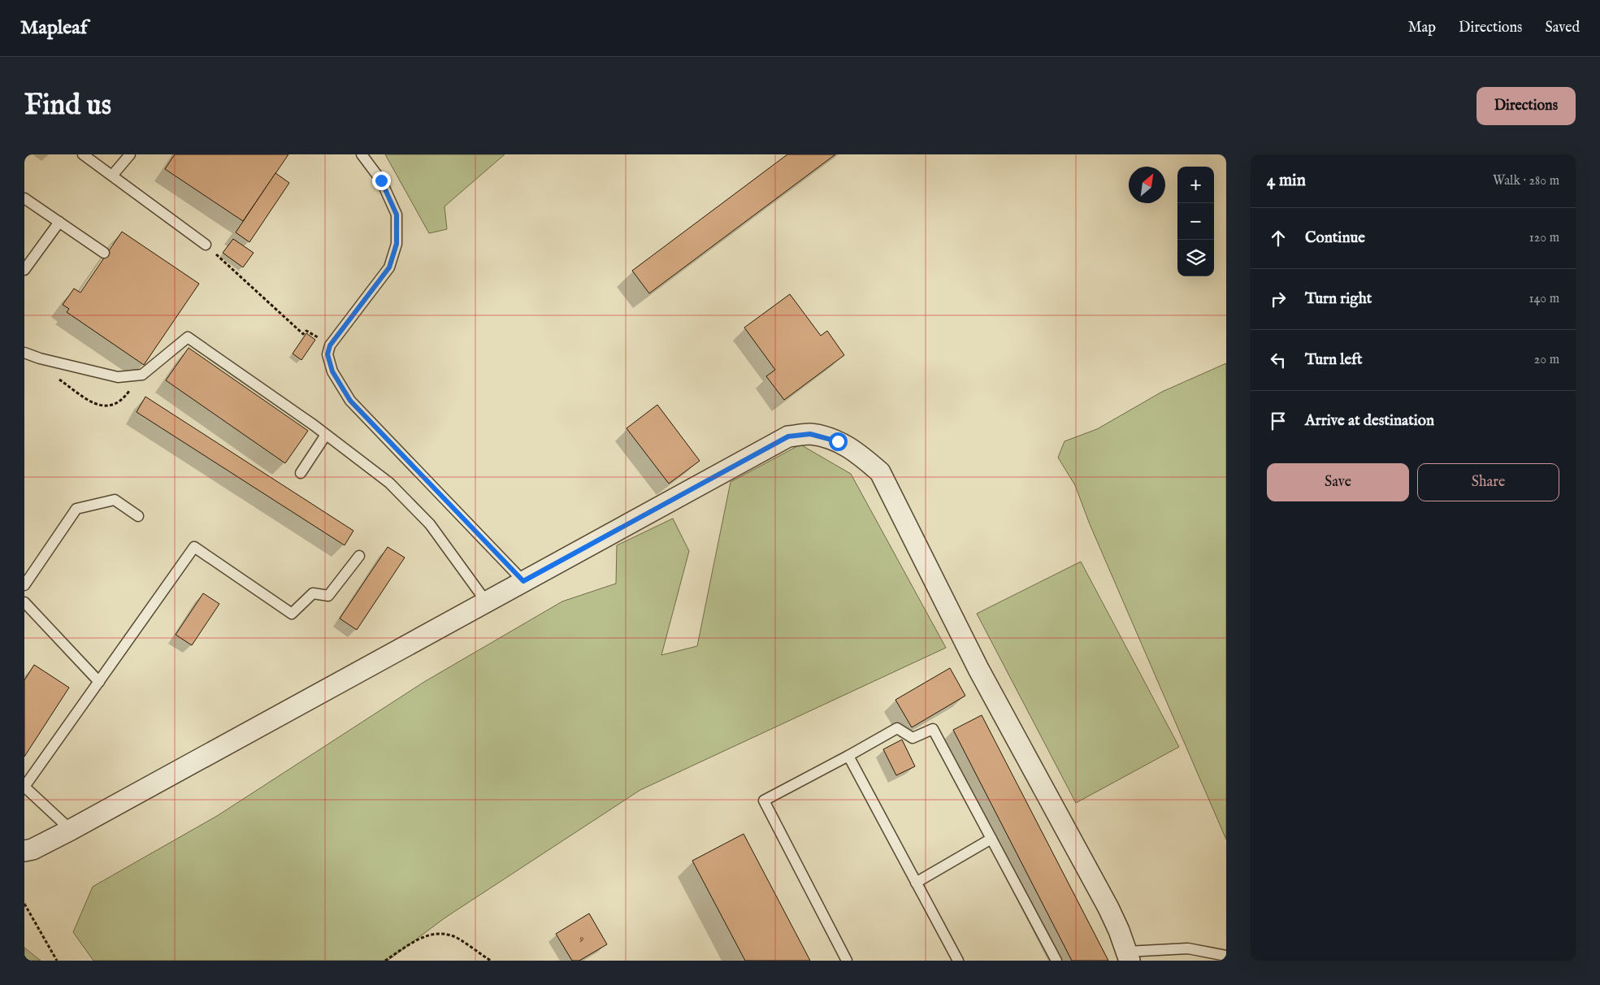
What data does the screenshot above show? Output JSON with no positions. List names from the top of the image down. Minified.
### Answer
{"house_numbers":["9"],"north":"top right","page":{"header":"Mapleaf","nav":["Map","Directions","Saved"],"buttons":["Directions",["Save","Share"]],"title":"Find us","heading":["4 min","Walk · 280 m"],"map_buttons":["+","−"],"list":[["Continue","120 m"],["Turn right","140 m"],["Turn left","20 m"],"Arrive at destination"]}}
